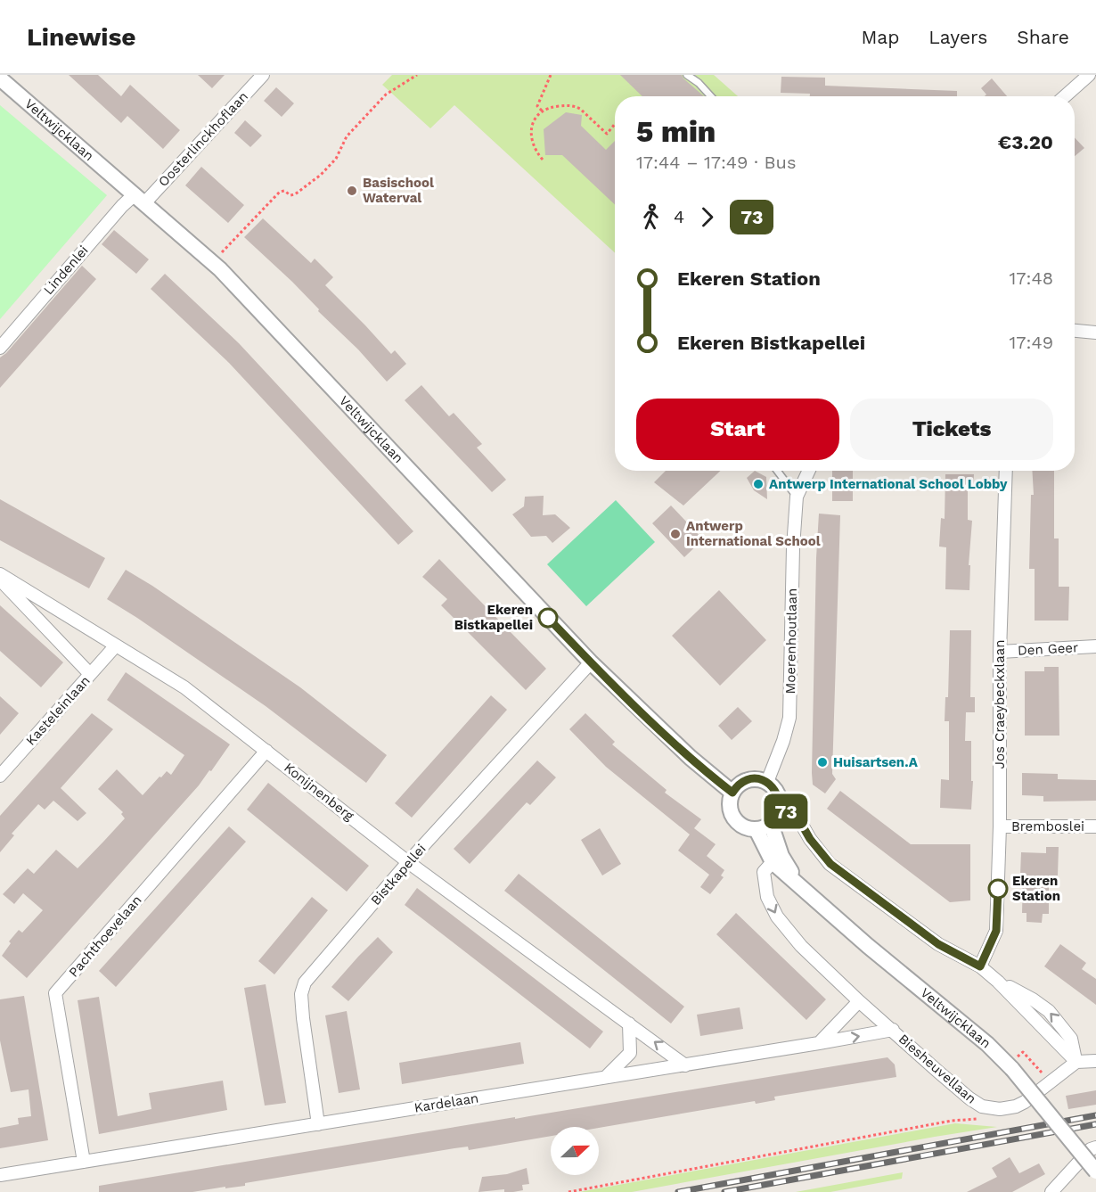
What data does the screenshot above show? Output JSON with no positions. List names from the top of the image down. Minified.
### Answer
{"streets":{"street":["Veltwijcklaan","Oosterlinckhoflaan","Lindenlei","Moerenhoutlaan","Den Geer","Jos Craeybeckxlaan","Kasteleinlaan","Konijnenberg","Bremboslei","Bistkapellei","Pachthoevelaan","Biesheuvellaan","Kardelaan"]},"crossings":[["Veltwijcklaan","Oosterlinckhoflaan"],["Veltwijcklaan","Lindenlei"],["Veltwijcklaan","Moerenhoutlaan"],["Veltwijcklaan","Bistkapellei"],["Veltwijcklaan","Biesheuvellaan"],["Oosterlinckhoflaan","Lindenlei"],["Den Geer","Jos Craeybeckxlaan"],["Jos Craeybeckxlaan","Bremboslei"],["Kasteleinlaan","Konijnenberg"],["Konijnenberg","Bistkapellei"],["Konijnenberg","Pachthoevelaan"],["Konijnenberg","Kardelaan"],["Bistkapellei","Kardelaan"],["Pachthoevelaan","Kardelaan"],["Biesheuvellaan","Kardelaan"]],"places":["Basischool Waterval","Antwerp International School Lobby","Antwerp International School","Ekeren Bistkapellei","Huisartsen.A","Ekeren Station"],"lines":["bus line 73"],"north":"right","page":{"header":"Linewise","nav":["Map","Layers","Share"],"on_map":"73","heading":["5 min","17:44 – 17:49 · Bus","€3.20"],"legs":["4","73"],"list":[{"name":"Ekeren Station","value":"17:48"},{"name":"Ekeren Bistkapellei","value":"17:49"}],"buttons":["Start","Tickets"]}}
